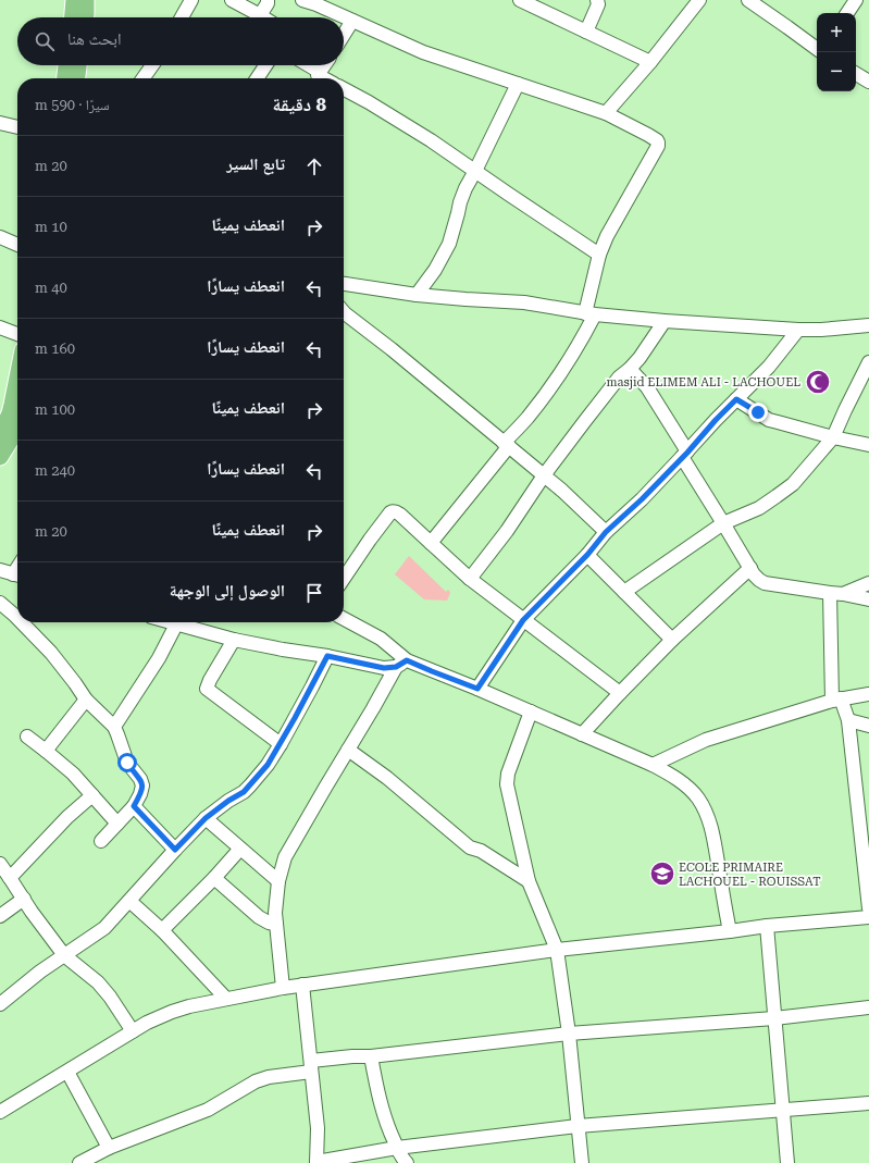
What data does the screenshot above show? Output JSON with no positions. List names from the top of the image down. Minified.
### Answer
{"places":{"mosque":["masjid ELIMEM ALI - LACHOUEL"],"school or university":["ECOLE PRIMAIRE LACHOUEL - ROUISSAT"]},"page":{"map_buttons":["+","−"],"search":"ابحث هنا","heading":["8 دقيقة","سيرًا · 590 m"],"list":[["تابع السير","20 m"],["انعطف يمينًا","10 m"],["انعطف يسارًا","40 m"],["انعطف يسارًا","160 m"],["انعطف يمينًا","100 m"],["انعطف يسارًا","240 m"],["انعطف يمينًا","20 m"],"الوصول إلى الوجهة"]}}
